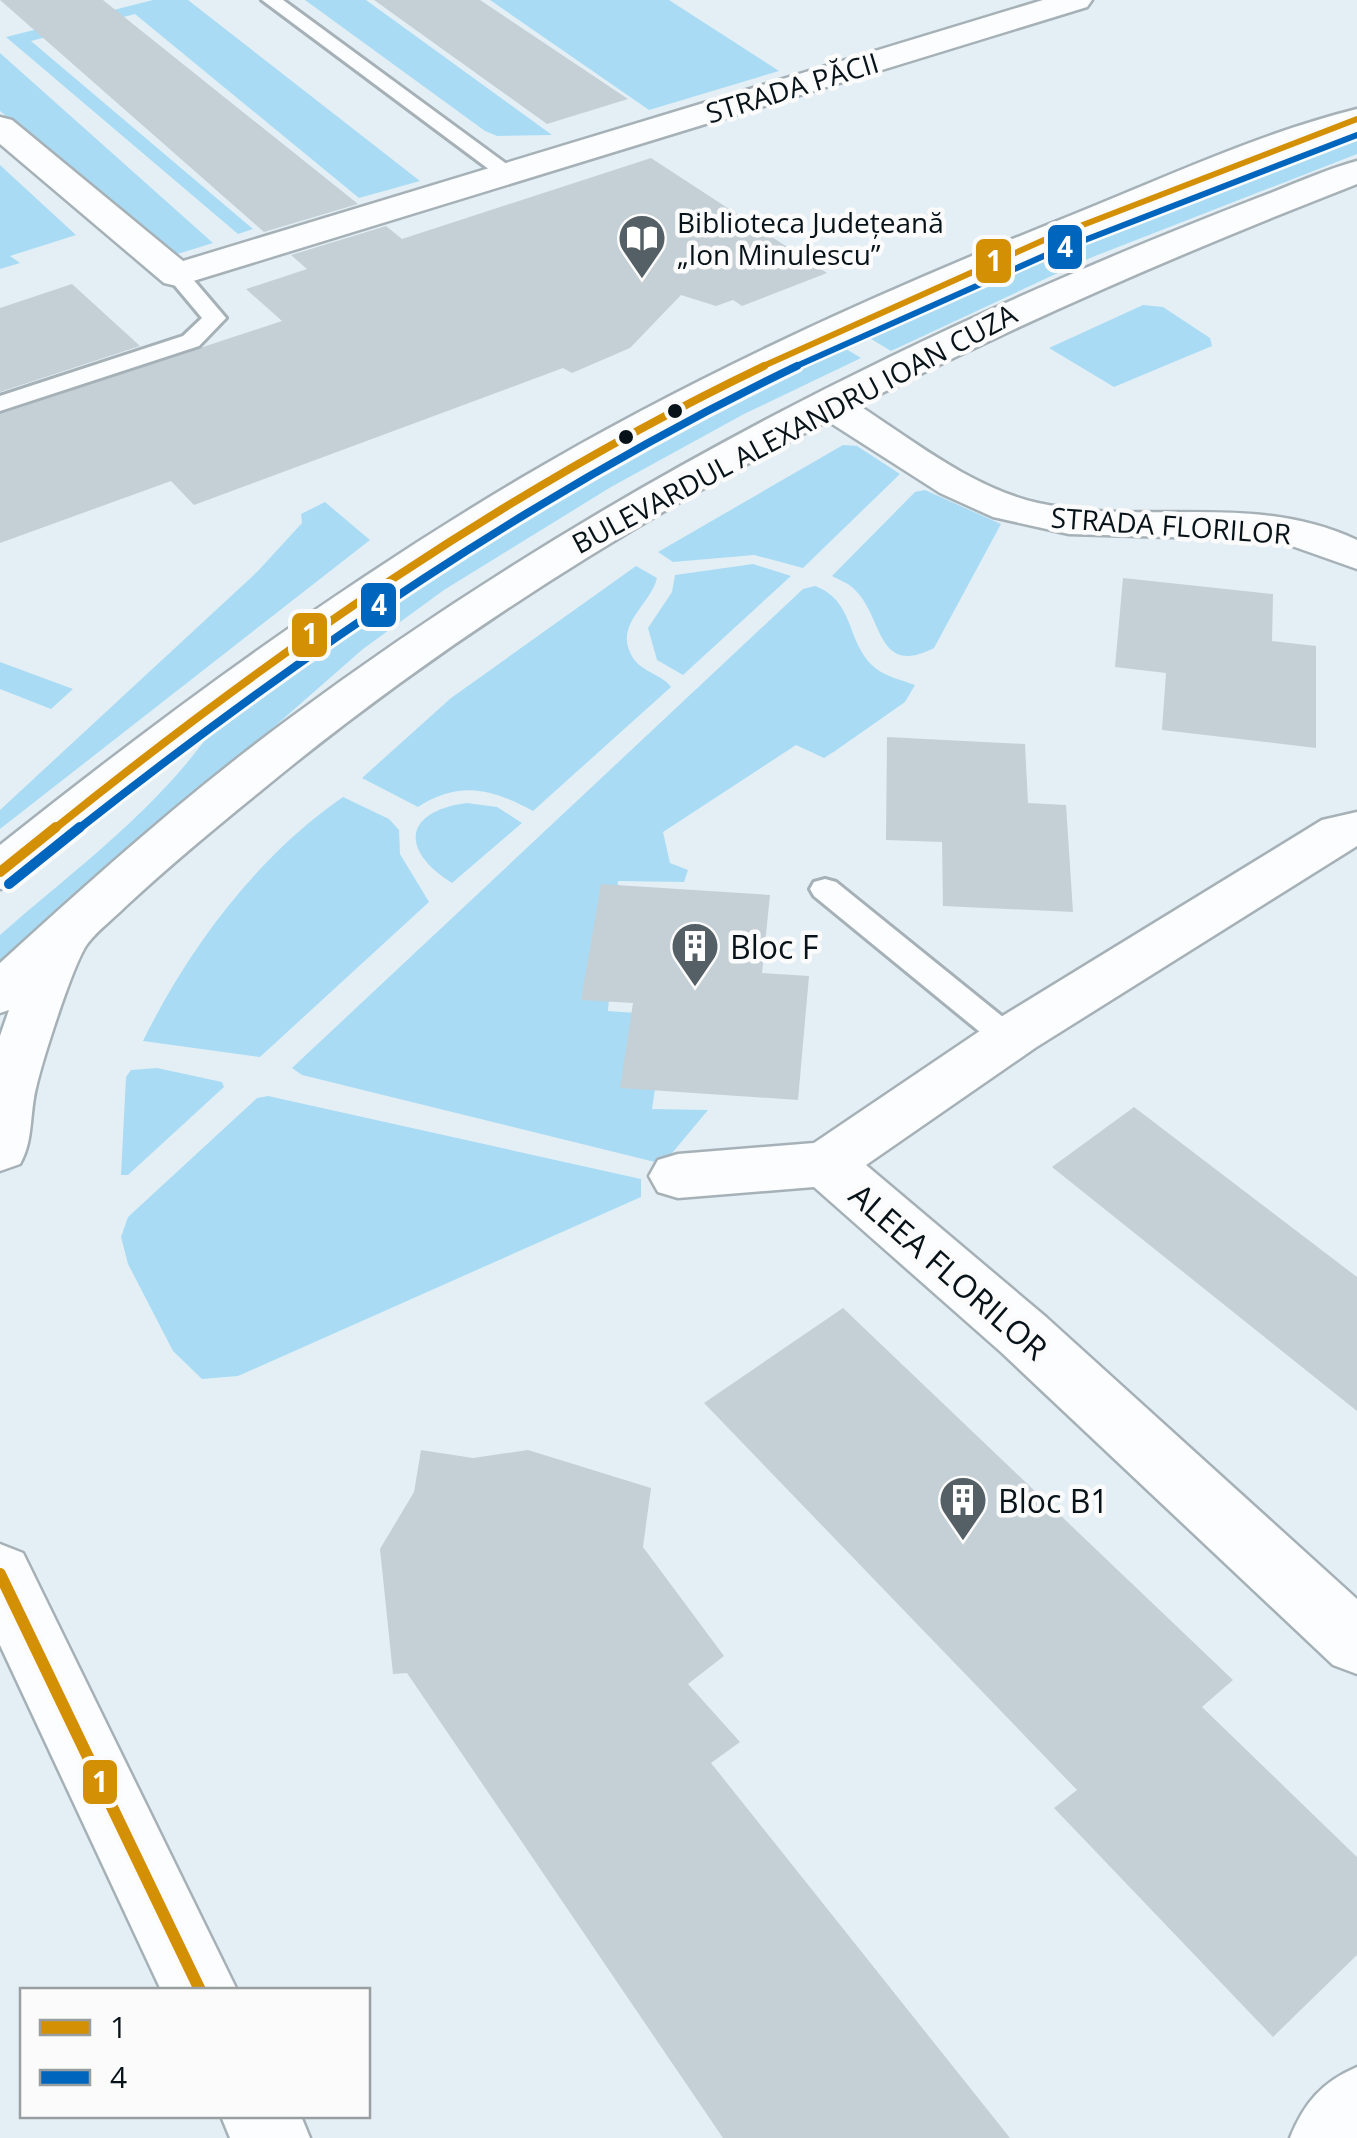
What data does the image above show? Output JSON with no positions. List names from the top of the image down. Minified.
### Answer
{"streets":{"main road":["STRADA PĂCII","BULEVARDUL ALEXANDRU IOAN CUZA","STRADA FLORILOR","ALEEA FLORILOR"]},"crossings":[["BULEVARDUL ALEXANDRU IOAN CUZA","STRADA FLORILOR"]],"places":{"library":["Biblioteca Județeană „Ion Minulescu”"],"building":["Bloc F","Bloc B1"]},"lines":["transit line 1","transit line 4"],"legend":["1","4"]}
